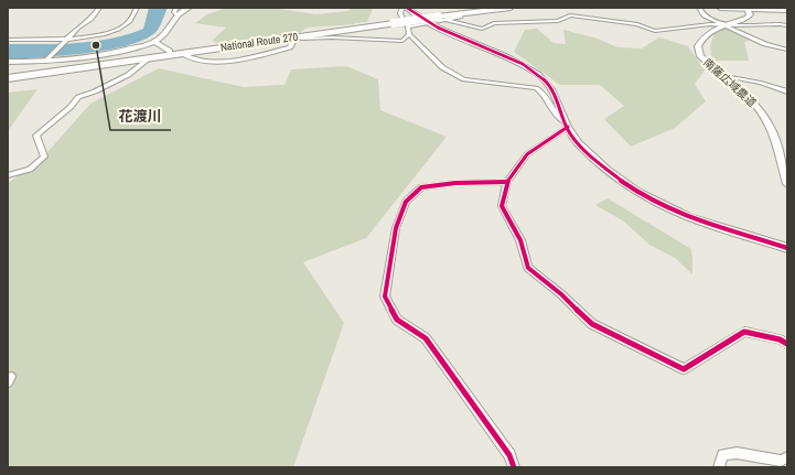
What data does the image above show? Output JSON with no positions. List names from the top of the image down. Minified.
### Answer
{"streets":{"highway":["National Route 270"],"street":["南薩広域農道"]},"places":["花渡川"]}
